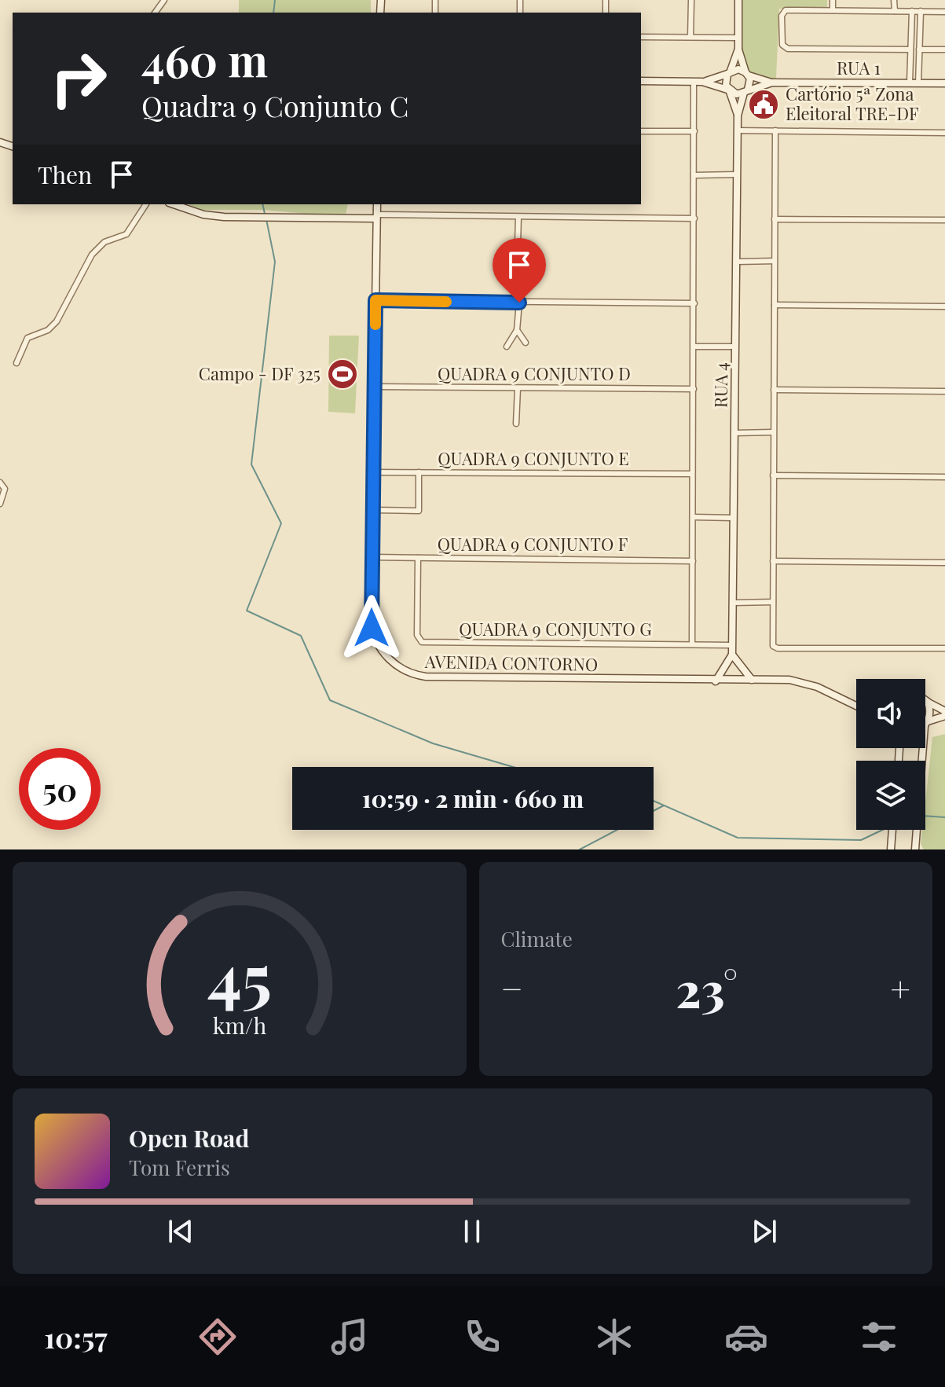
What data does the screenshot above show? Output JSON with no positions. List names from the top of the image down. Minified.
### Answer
{"streets":{"street":["RUA 1","QUADRA 9 CONJUNTO D","RUA 4","QUADRA 9 CONJUNTO E","QUADRA 9 CONJUNTO F","QUADRA 9 CONJUNTO G","AVENIDA CONTORNO"]},"crossings":[["QUADRA 9 CONJUNTO D","AVENIDA CONTORNO"],["RUA 4","QUADRA 9 CONJUNTO G"],["QUADRA 9 CONJUNTO E","AVENIDA CONTORNO"],["QUADRA 9 CONJUNTO F","QUADRA 9 CONJUNTO G"],["QUADRA 9 CONJUNTO F","AVENIDA CONTORNO"]],"places":{"public building":["Cartório 5ª Zona Eleitoral TRE-DF"],"sports":["Campo - DF 325"]},"page":{"turn":["460 m","Quadra 9 Conjunto C"],"then":"Then","limit":"50","trip":"10:59 · 2 min · 660 m","tile":"Climate","heat":["−","23°","+"],"song":["Open Road","Tom Ferris"],"tabs":"10:57","gauge":["45","km/h"]}}
